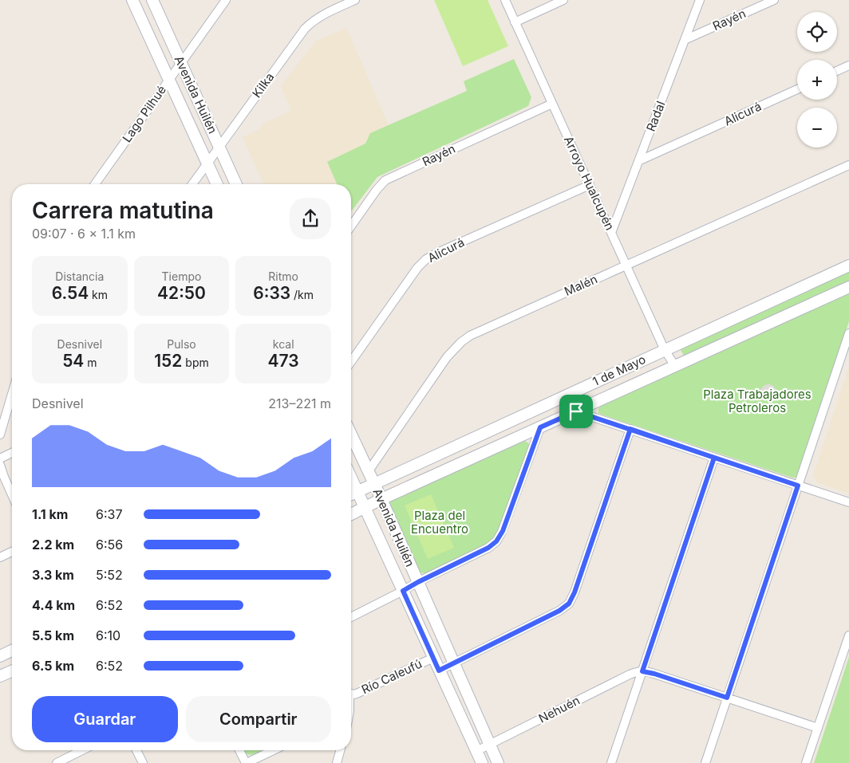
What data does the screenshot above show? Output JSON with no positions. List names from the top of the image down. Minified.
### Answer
{"streets":{"main road":["Avenida Huilén","1 de Mayo"],"street":["Rayén","Kilka","Lago Pilhué","Alicurá","Radal","Arroyo Hualcupén","Malén","Río Caleufú","Nehuén"]},"crossings":[["Rayén","Radal"],["Rayén","Arroyo Hualcupén"],["Kilka","Avenida Huilén"],["Avenida Huilén","Lago Pilhué"],["Avenida Huilén","Malén"],["Avenida Huilén","1 de Mayo"],["Avenida Huilén","Río Caleufú"],["Avenida Huilén","Nehuén"],["Alicurá","Radal"],["Alicurá","Arroyo Hualcupén"],["Radal","Arroyo Hualcupén"],["Arroyo Hualcupén","Malén"],["Arroyo Hualcupén","1 de Mayo"]],"parks":["Plaza Trabajadores Petroleros","Plaza del Encuentro"],"page":{"map_buttons":["+","−"],"heading":["Carrera matutina","09:07 · 6 × 1.1 km"],"stats":[["Distancia","6.54 km"],["Tiempo","42:50"],["Ritmo","6:33 /km"],["Desnivel","54 m"],["Pulso","152 bpm"],["kcal","473"]],"chart":["Desnivel","213–221 m"],"list":[{"name":"1.1 km","note":"6:37"},{"name":"2.2 km","note":"6:56"},{"name":"3.3 km","note":"5:52"},{"name":"4.4 km","note":"6:52"},{"name":"5.5 km","note":"6:10"},{"name":"6.5 km","note":"6:52"}],"buttons":["Guardar","Compartir"]}}
